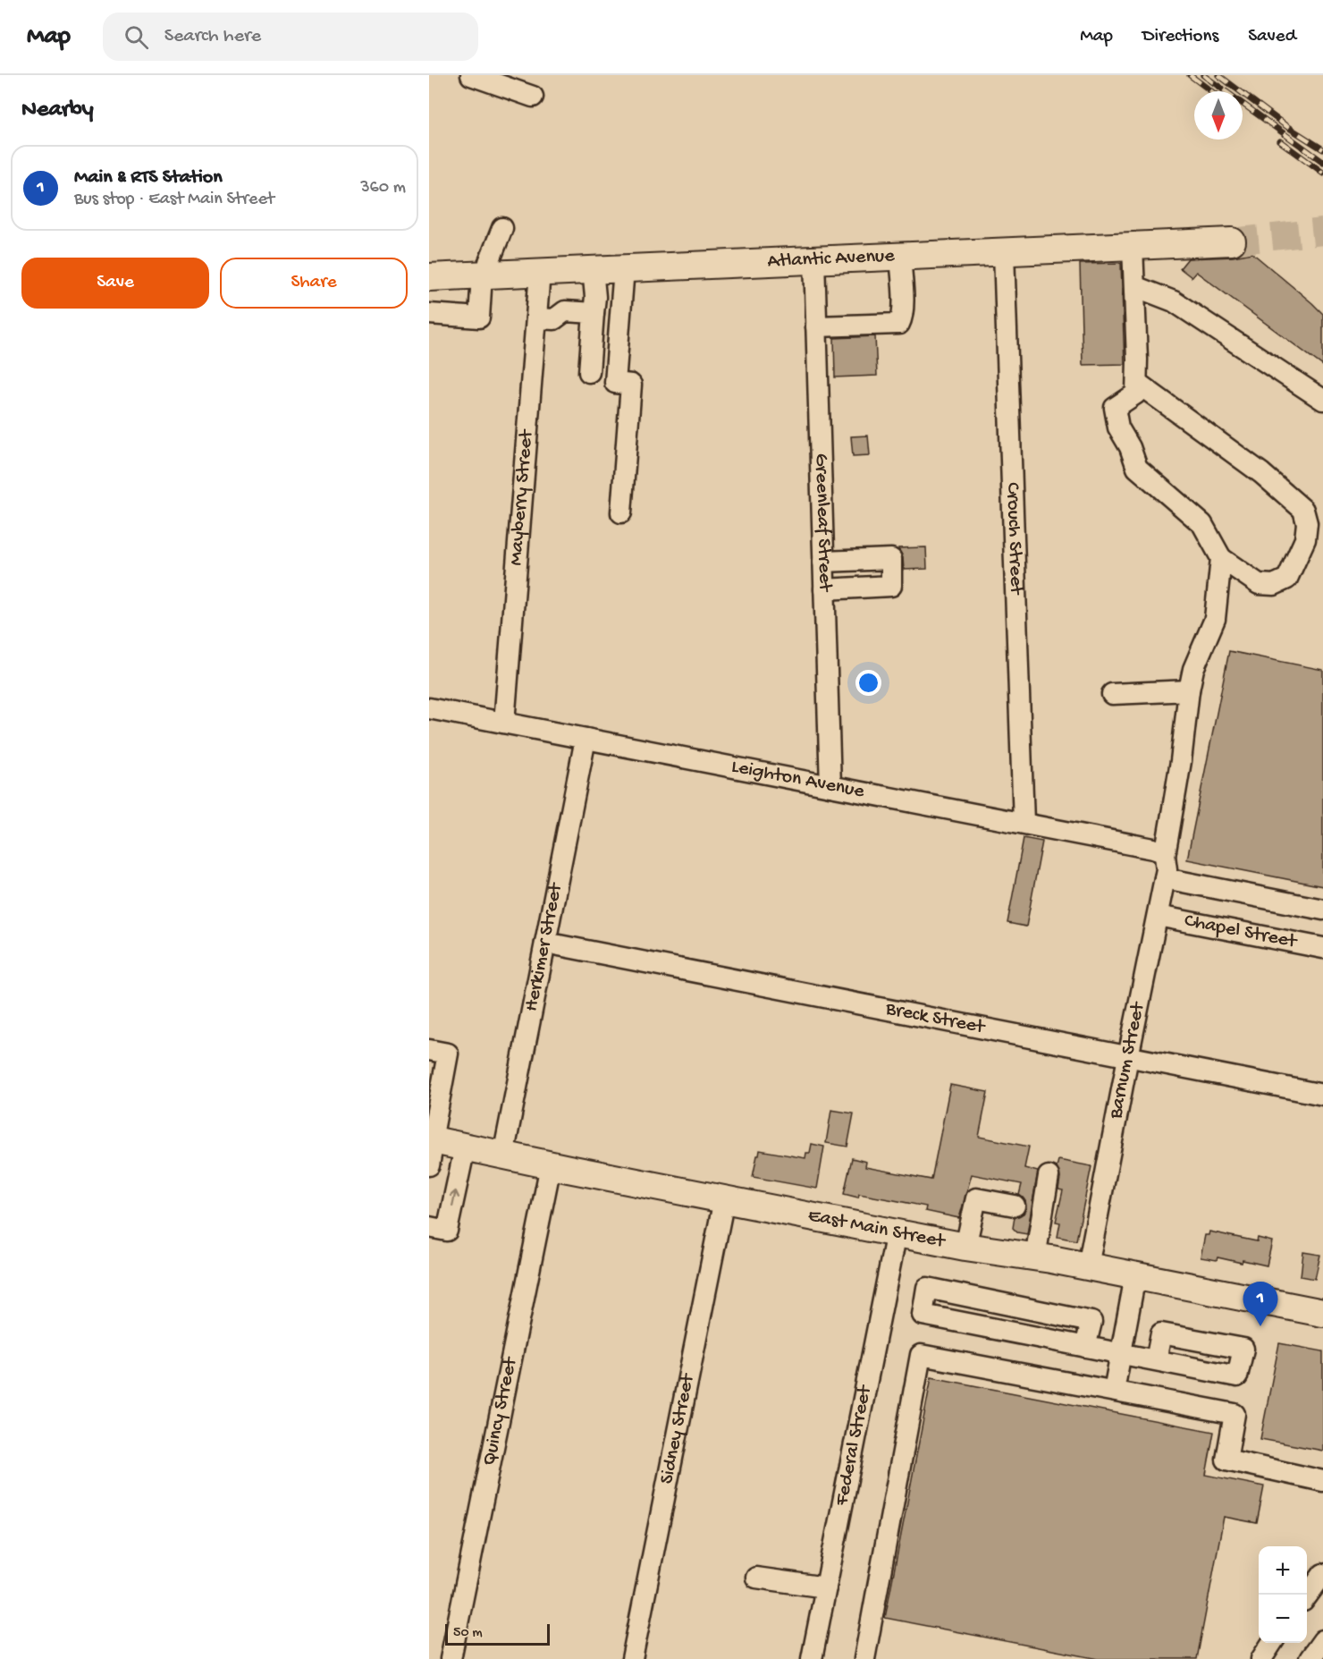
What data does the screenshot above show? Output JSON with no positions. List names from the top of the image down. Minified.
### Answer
{"streets":{"main road":["Atlantic Avenue","East Main Street"],"street":["Mayberry Street","Greenleaf Street","Crouch Street","Leighton Avenue","Chapel Street","Herkimer Street","Breck Street","Barnum Street","Quincy Street","Sidney Street","Federal Street"]},"crossings":[["Atlantic Avenue","Mayberry Street"],["Atlantic Avenue","Greenleaf Street"],["Atlantic Avenue","Crouch Street"],["Mayberry Street","Leighton Avenue"],["Greenleaf Street","Leighton Avenue"],["Crouch Street","Leighton Avenue"],["Leighton Avenue","Herkimer Street"],["Leighton Avenue","Barnum Street"],["Chapel Street","Barnum Street"],["Herkimer Street","Breck Street"],["Herkimer Street","East Main Street"],["Breck Street","Barnum Street"],["Barnum Street","East Main Street"],["East Main Street","Quincy Street"],["East Main Street","Sidney Street"],["East Main Street","Federal Street"]],"scale_bar":"50 m","north":"bottom","page":{"header":"Map","search":"Search here","nav":["Map","Directions","Saved"],"heading":"Nearby","list":[{"mark":"1","name":"Main & RTS Station","note":"Bus stop · East Main Street","value":"360 m"}],"buttons":["Save","Share"],"pins":"1","map_buttons":["+","−"],"scale":"50 m"}}
